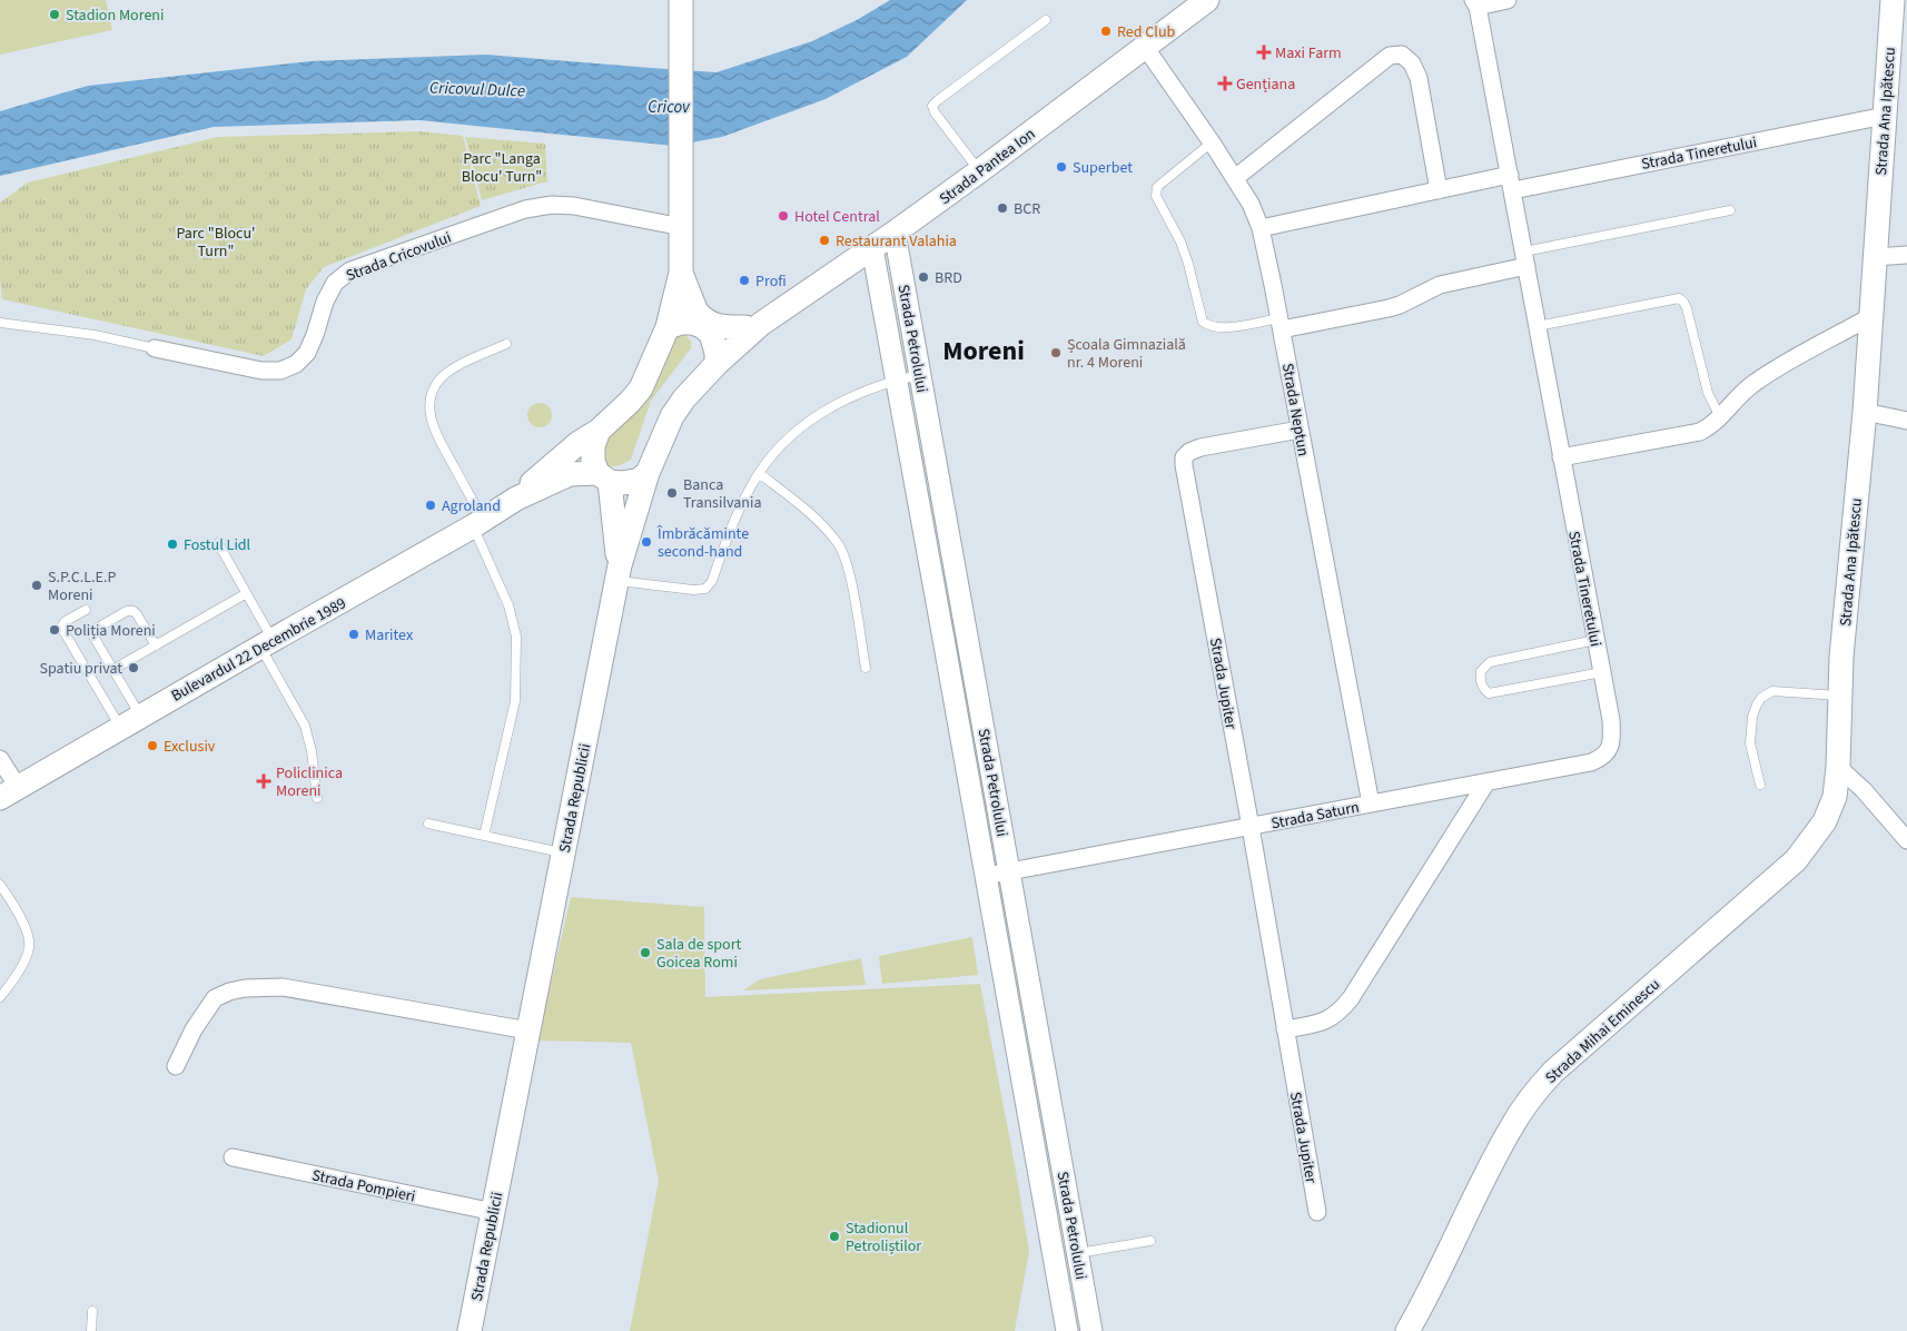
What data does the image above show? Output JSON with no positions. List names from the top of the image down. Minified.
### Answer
{"streets":{"main road":["Strada Ana Ipătescu","Strada Pantea Ion","Bulevardul 22 Decembrie 1989","Strada Republicii","Strada Mihai Eminescu"],"street":["Strada Tineretului","Strada Cricovului","Strada Petrolului","Strada Neptun","Strada Jupiter","Strada Saturn","Strada Pompieri"]},"crossings":[["Strada Ana Ipătescu","Strada Tineretului"],["Strada Ana Ipătescu","Strada Mihai Eminescu"],["Strada Tineretului","Strada Saturn"],["Strada Pantea Ion","Strada Petrolului"],["Strada Pantea Ion","Strada Neptun"],["Strada Pantea Ion","Bulevardul 22 Decembrie 1989"],["Strada Pantea Ion","Strada Republicii"],["Strada Petrolului","Strada Saturn"],["Strada Neptun","Strada Jupiter"],["Strada Neptun","Strada Saturn"],["Bulevardul 22 Decembrie 1989","Strada Republicii"],["Strada Jupiter","Strada Saturn"],["Strada Republicii","Strada Pompieri"]],"districts":["Moreni"],"water":["Cricovul Dulce","Cricov"],"parks":["Parc \"Langa Blocu' Turn\"","Parc \"Blocu' Turn\""],"places":{"other":["Stadion Moreni","Red Club","Superbet","BCR","Hotel Central","Restaurant Valahia","BRD","Profi","Școala Gimnazială nr. 4 Moreni","Banca Transilvania","Agroland","Îmbrăcăminte second-hand","Fostul Lidl","S.P.C.L.E.P Moreni","Poliția Moreni","Maritex","Spatiu privat","Exclusiv","Sala de sport Goicea Romi","Stadionul Petroliștilor"],"health":["Maxi Farm","Gențiana","Policlinica Moreni"]}}
